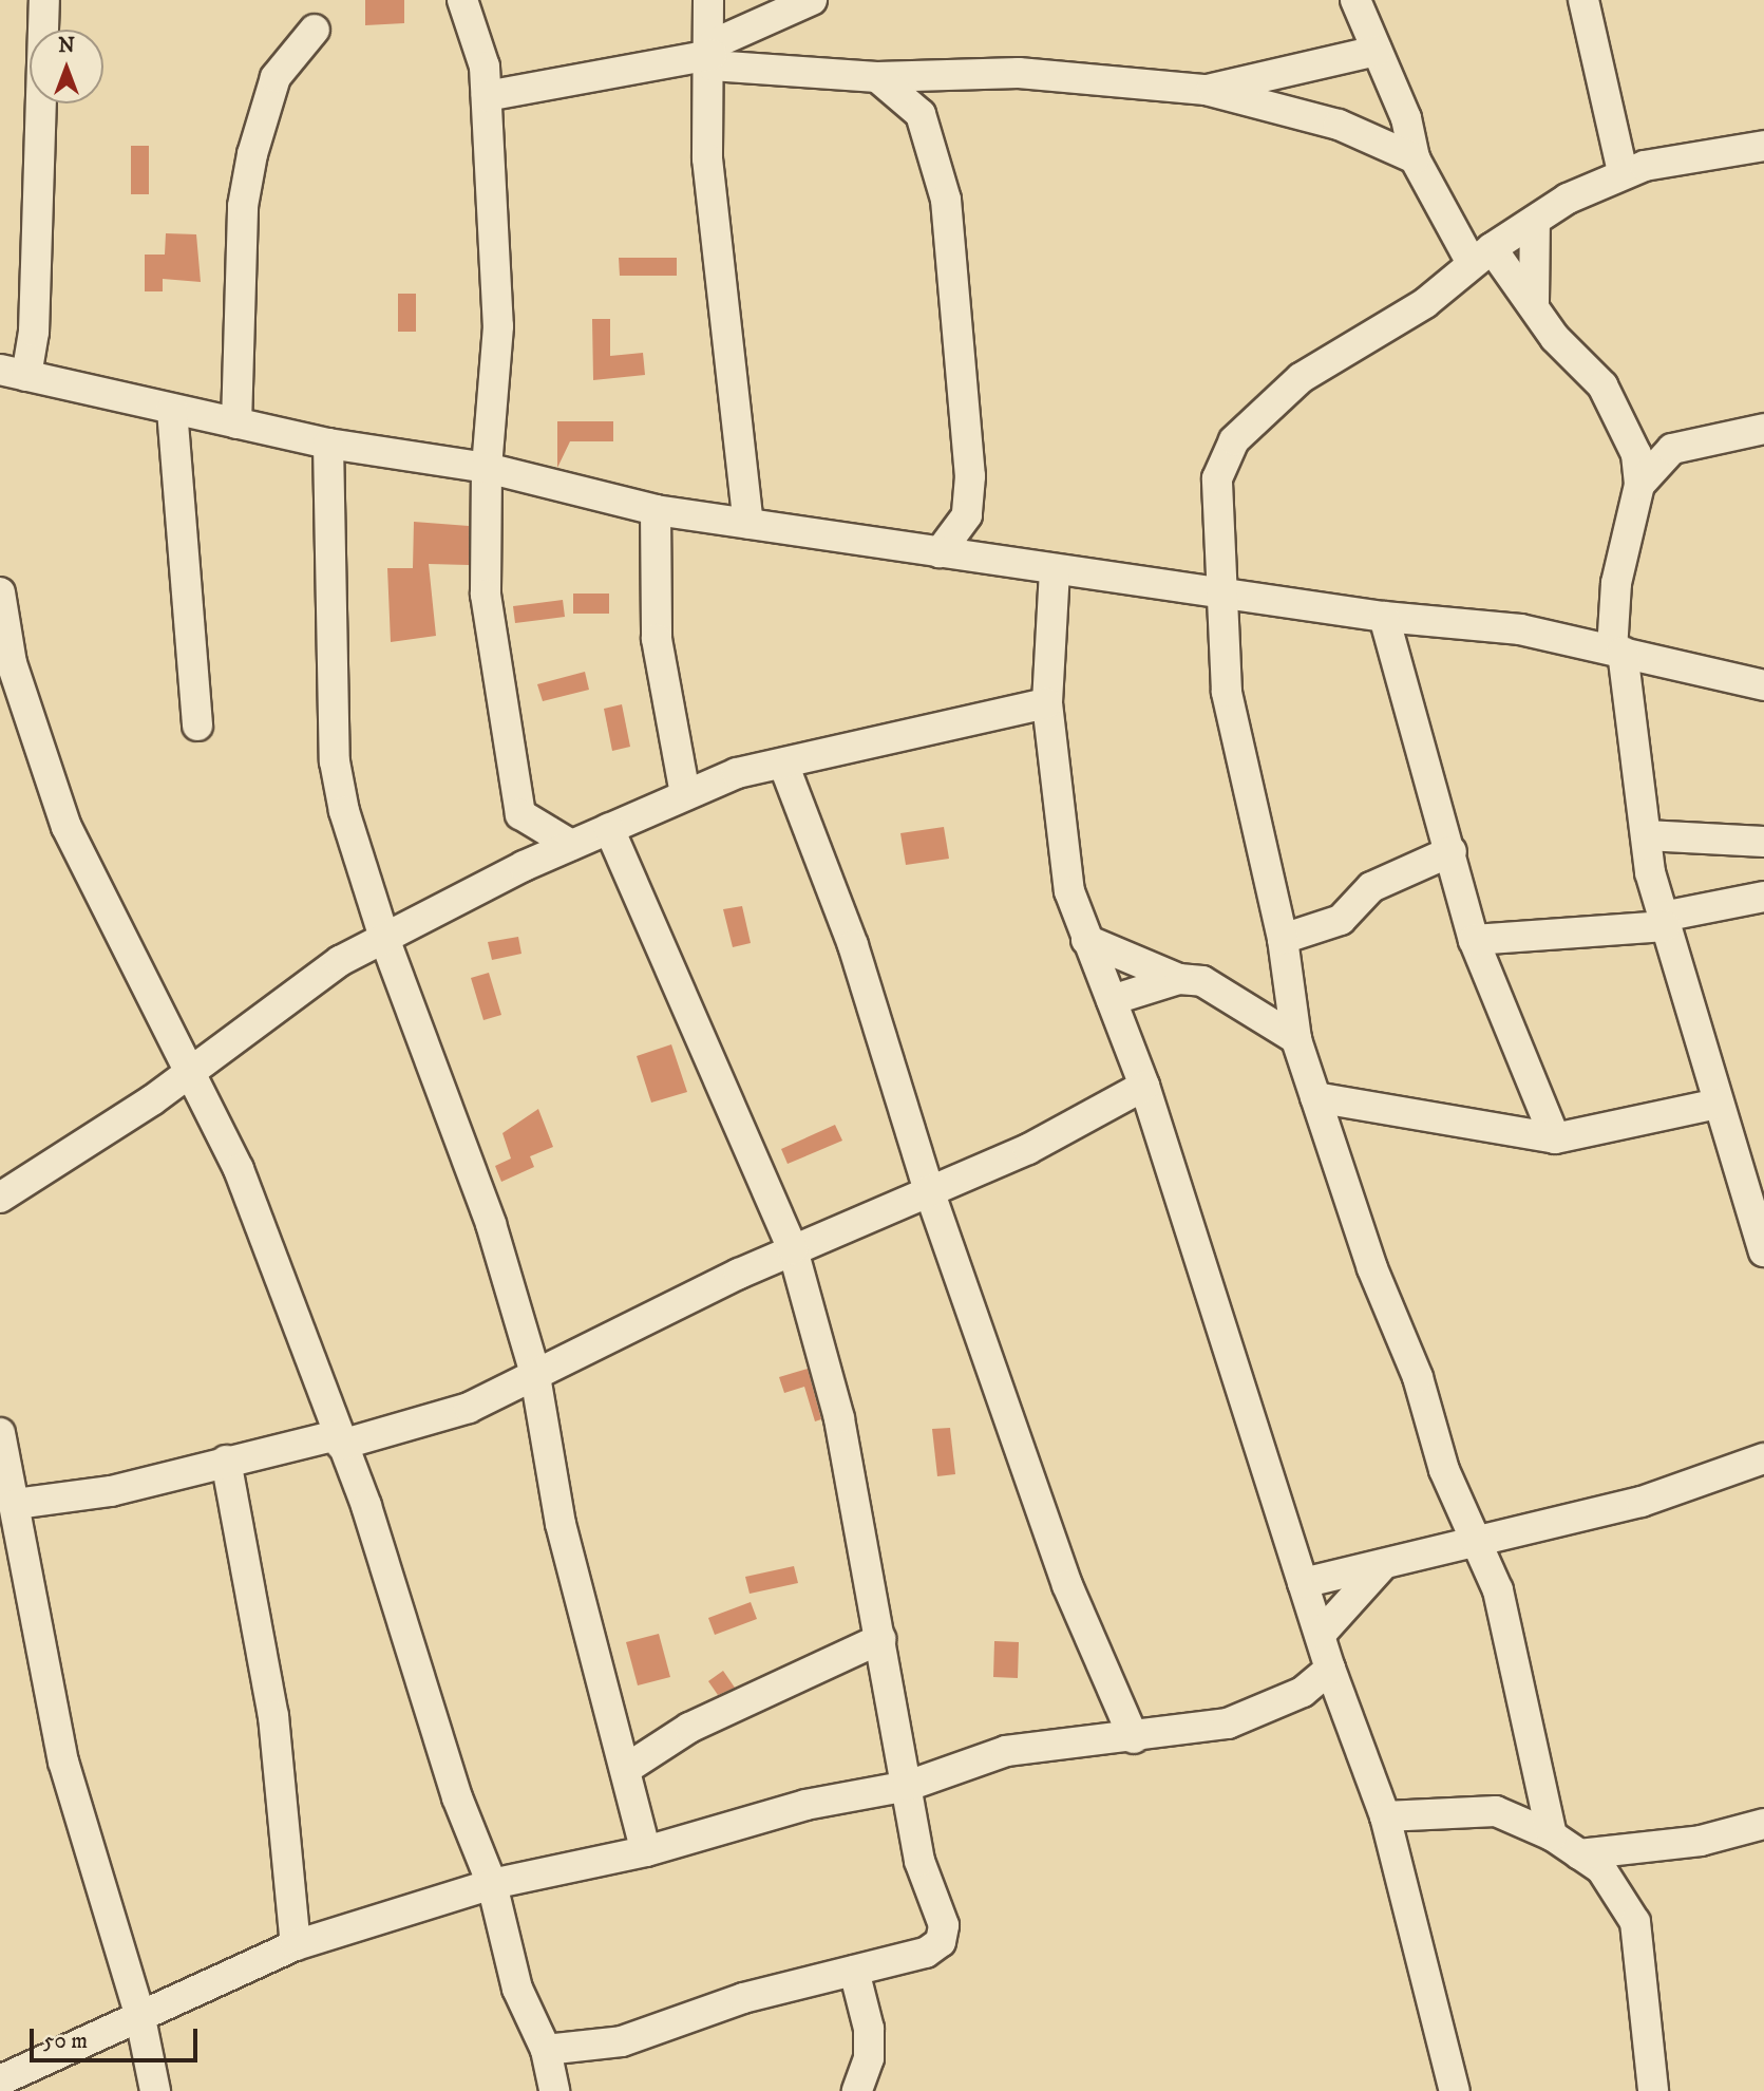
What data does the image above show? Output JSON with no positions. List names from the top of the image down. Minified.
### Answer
{"scale_bar":"50 m","north":"top"}
